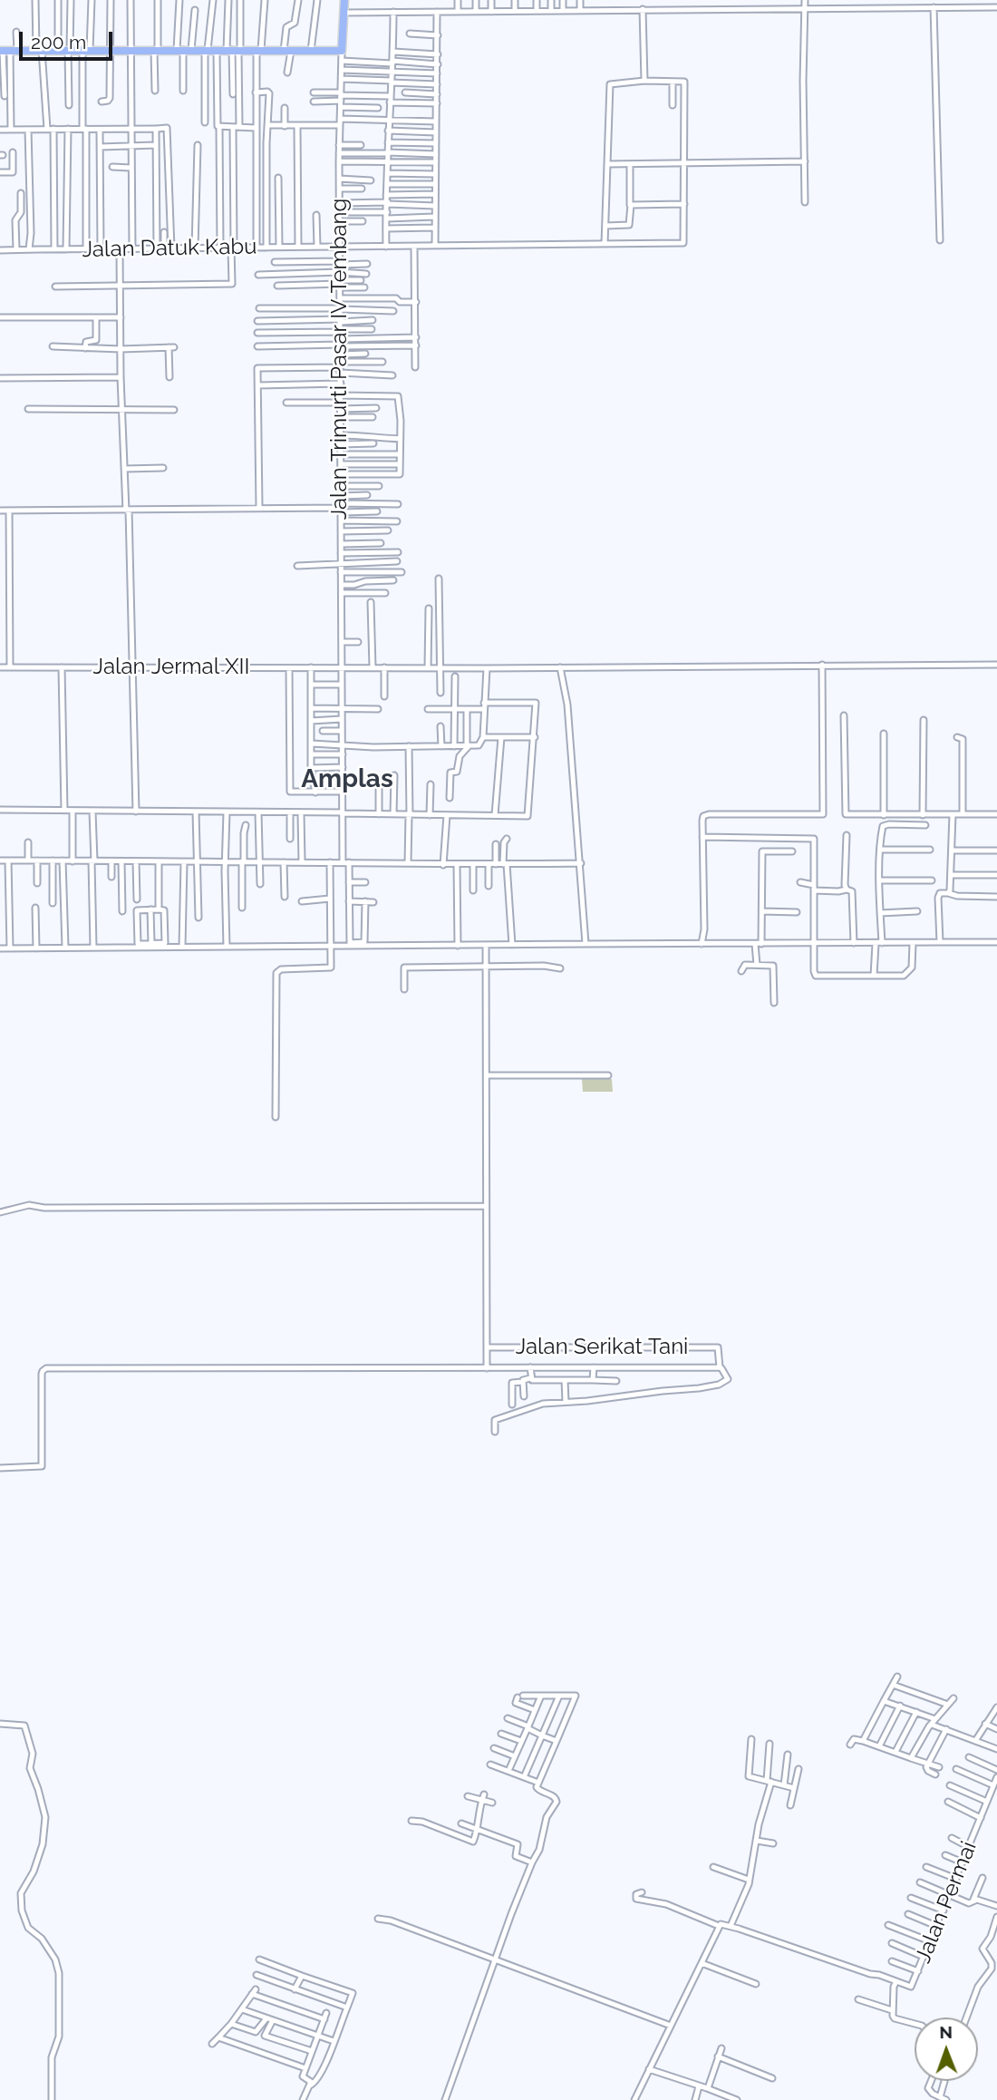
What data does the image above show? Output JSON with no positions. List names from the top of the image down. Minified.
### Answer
{"streets":{"street":["Jalan Datuk Kabu","Jalan Trimurti Pasar IV Tembang","Jalan Jermal XII","Jalan Serikat Tani","Jalan Permai"]},"crossings":[["Jalan Datuk Kabu","Jalan Trimurti Pasar IV Tembang"],["Jalan Trimurti Pasar IV Tembang","Jalan Jermal XII"]],"districts":["Amplas"],"scale_bar":"200 m","north":"top"}
